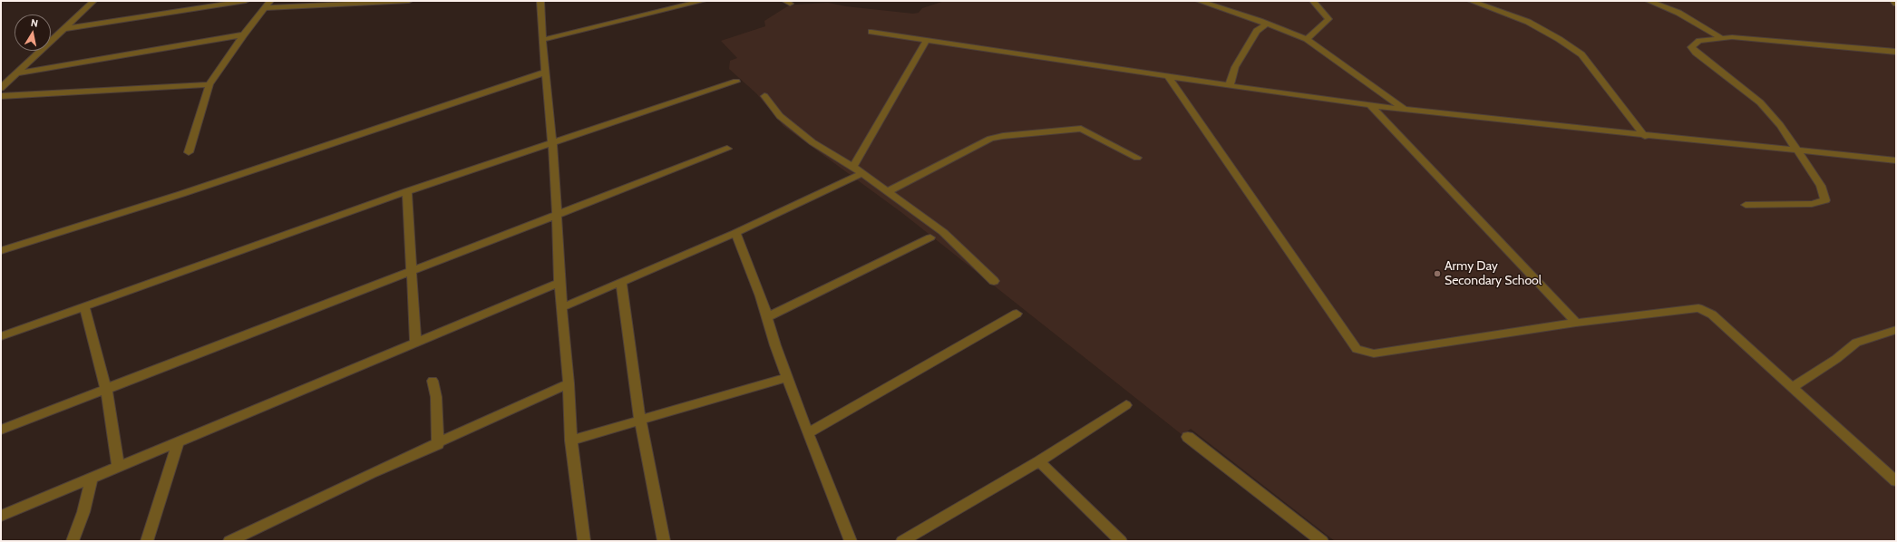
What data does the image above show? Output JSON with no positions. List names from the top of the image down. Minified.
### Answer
{"places":["Army Day Secondary School"],"north":"top"}
